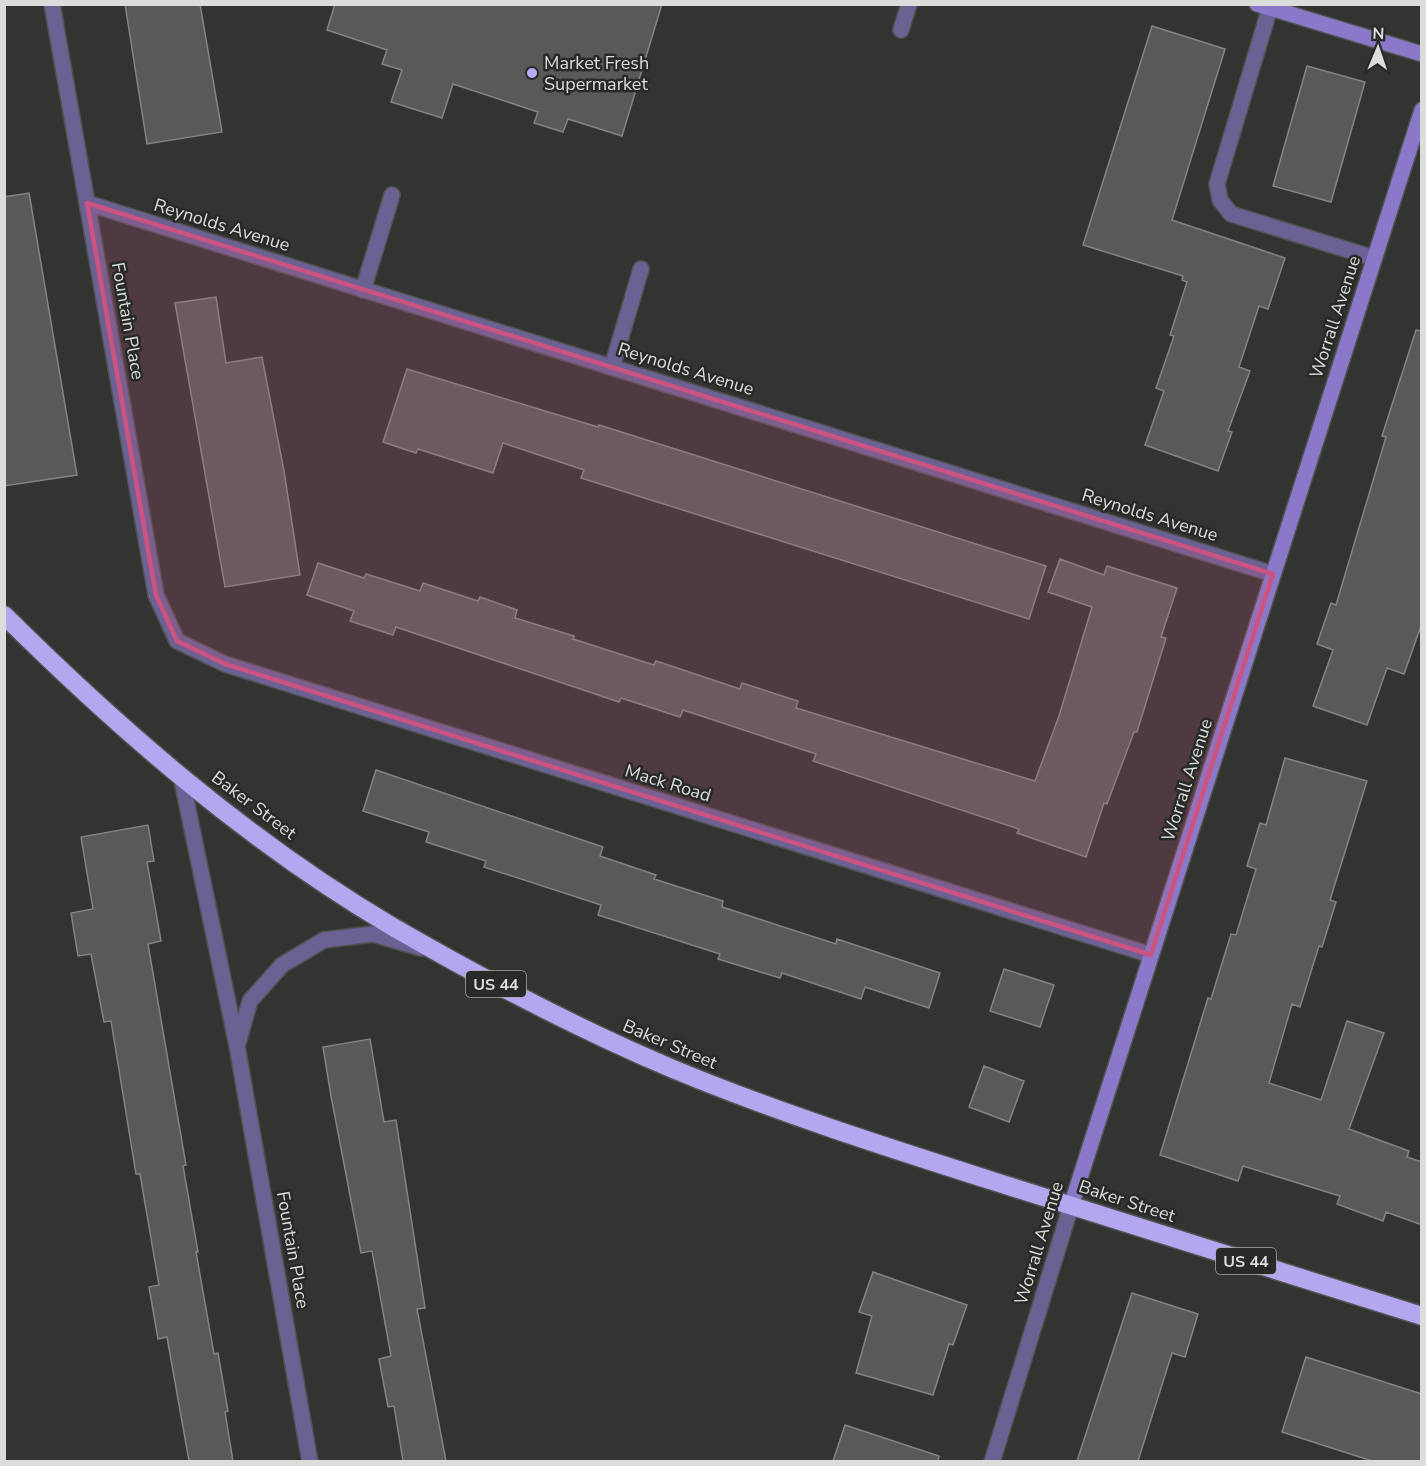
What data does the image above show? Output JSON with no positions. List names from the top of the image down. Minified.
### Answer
{"streets":{"highway":["Baker Street","US 44"],"main road":["Worrall Avenue"],"street":["Reynolds Avenue","Fountain Place","Mack Road"]},"crossings":[["Reynolds Avenue","Worrall Avenue"],["Reynolds Avenue","Fountain Place"],["Worrall Avenue","Mack Road"],["Worrall Avenue","Baker Street"],["Fountain Place","Mack Road"],["Fountain Place","Baker Street"]],"places":["Market Fresh Supermarket"],"north":"top"}
